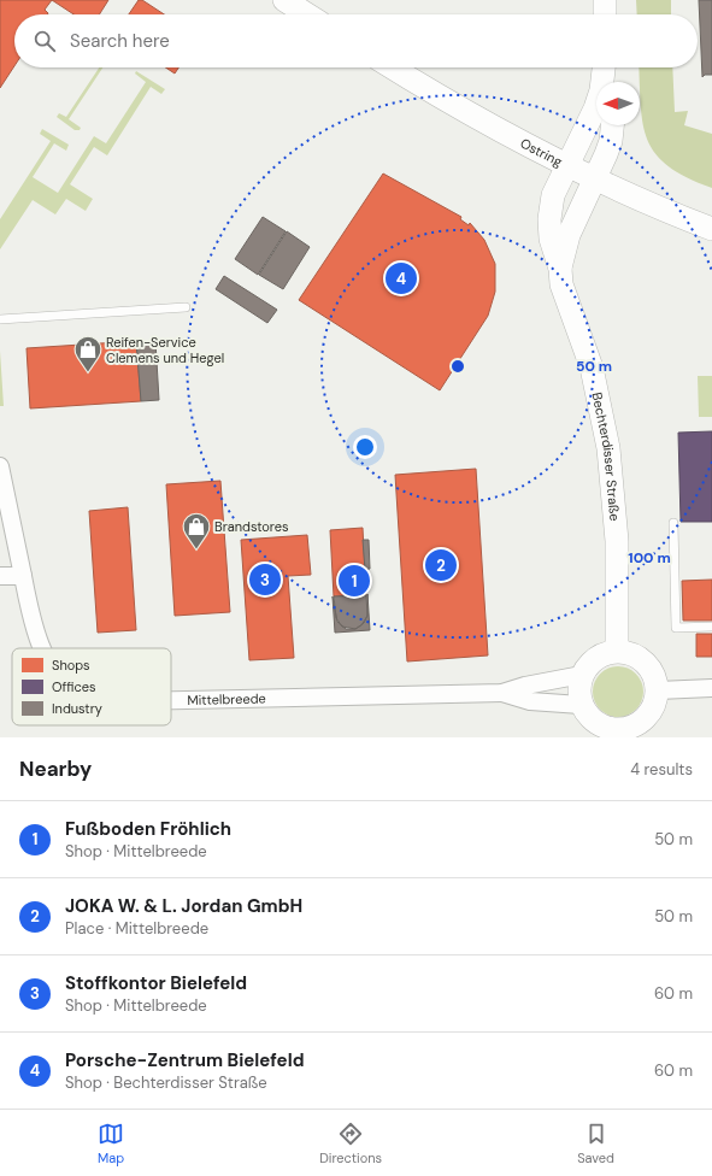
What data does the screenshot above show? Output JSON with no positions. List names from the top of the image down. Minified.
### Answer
{"streets":{"street":["Ostring","Bechterdisser Straße","Mittelbreede"]},"crossings":[["Ostring","Bechterdisser Straße"]],"places":{"shop":["Reifen-Service Clemens und Hegel","Brandstores"]},"legend":["Shops","Offices","Industry"],"north":"left","page":{"search":"Search here","pins":["4","2","3","1"],"heading":["Nearby","4 results"],"list":[{"mark":"1","name":"Fußboden Fröhlich","note":"Shop · Mittelbreede","value":"50 m"},{"mark":"2","name":"JOKA W. & L. Jordan GmbH","note":"Place · Mittelbreede","value":"50 m"},{"mark":"3","name":"Stoffkontor Bielefeld","note":"Shop · Mittelbreede","value":"60 m"},{"mark":"4","name":"Porsche-Zentrum Bielefeld","note":"Shop · Bechterdisser Straße","value":"60 m"}],"nav":["Map","Directions","Saved"]},"rings":["50 m","100 m"]}
